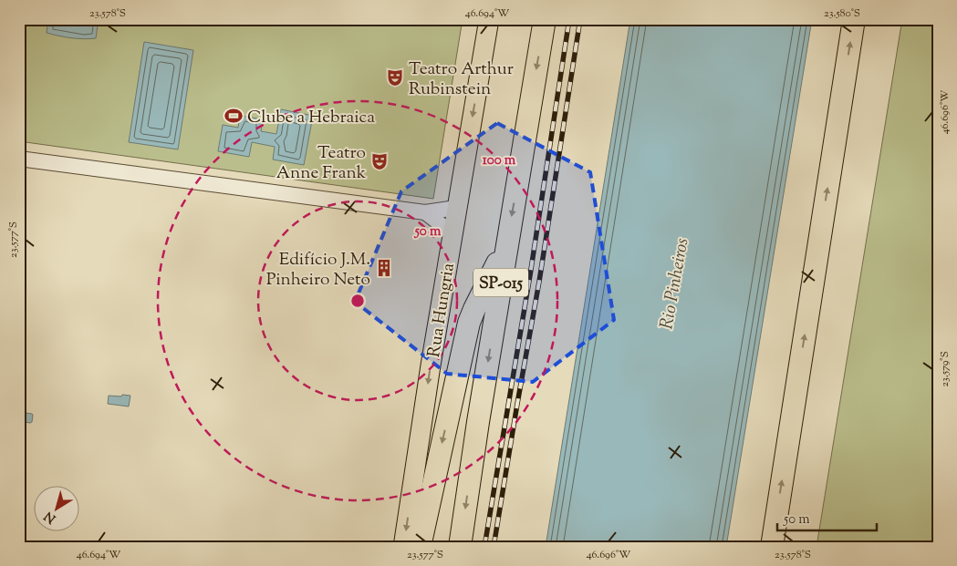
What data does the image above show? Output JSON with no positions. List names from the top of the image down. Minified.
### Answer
{"streets":{"highway":["SP-015","Rua Hungria"]},"water":["Rio Pinheiros"],"places":{"theatre":["Teatro Arthur Rubinstein","Teatro Anne Frank"],"sports":["Clube a Hebraica"],"building":["Edifício J.M. Pinheiro Neto"]},"scale_bar":"50 m","north":"bottom left","coordinates":["23.578°S","46.694°W","23.580°S","46.696°W","23.577°S","23.579°S"],"rings":["100 m","50 m"]}
